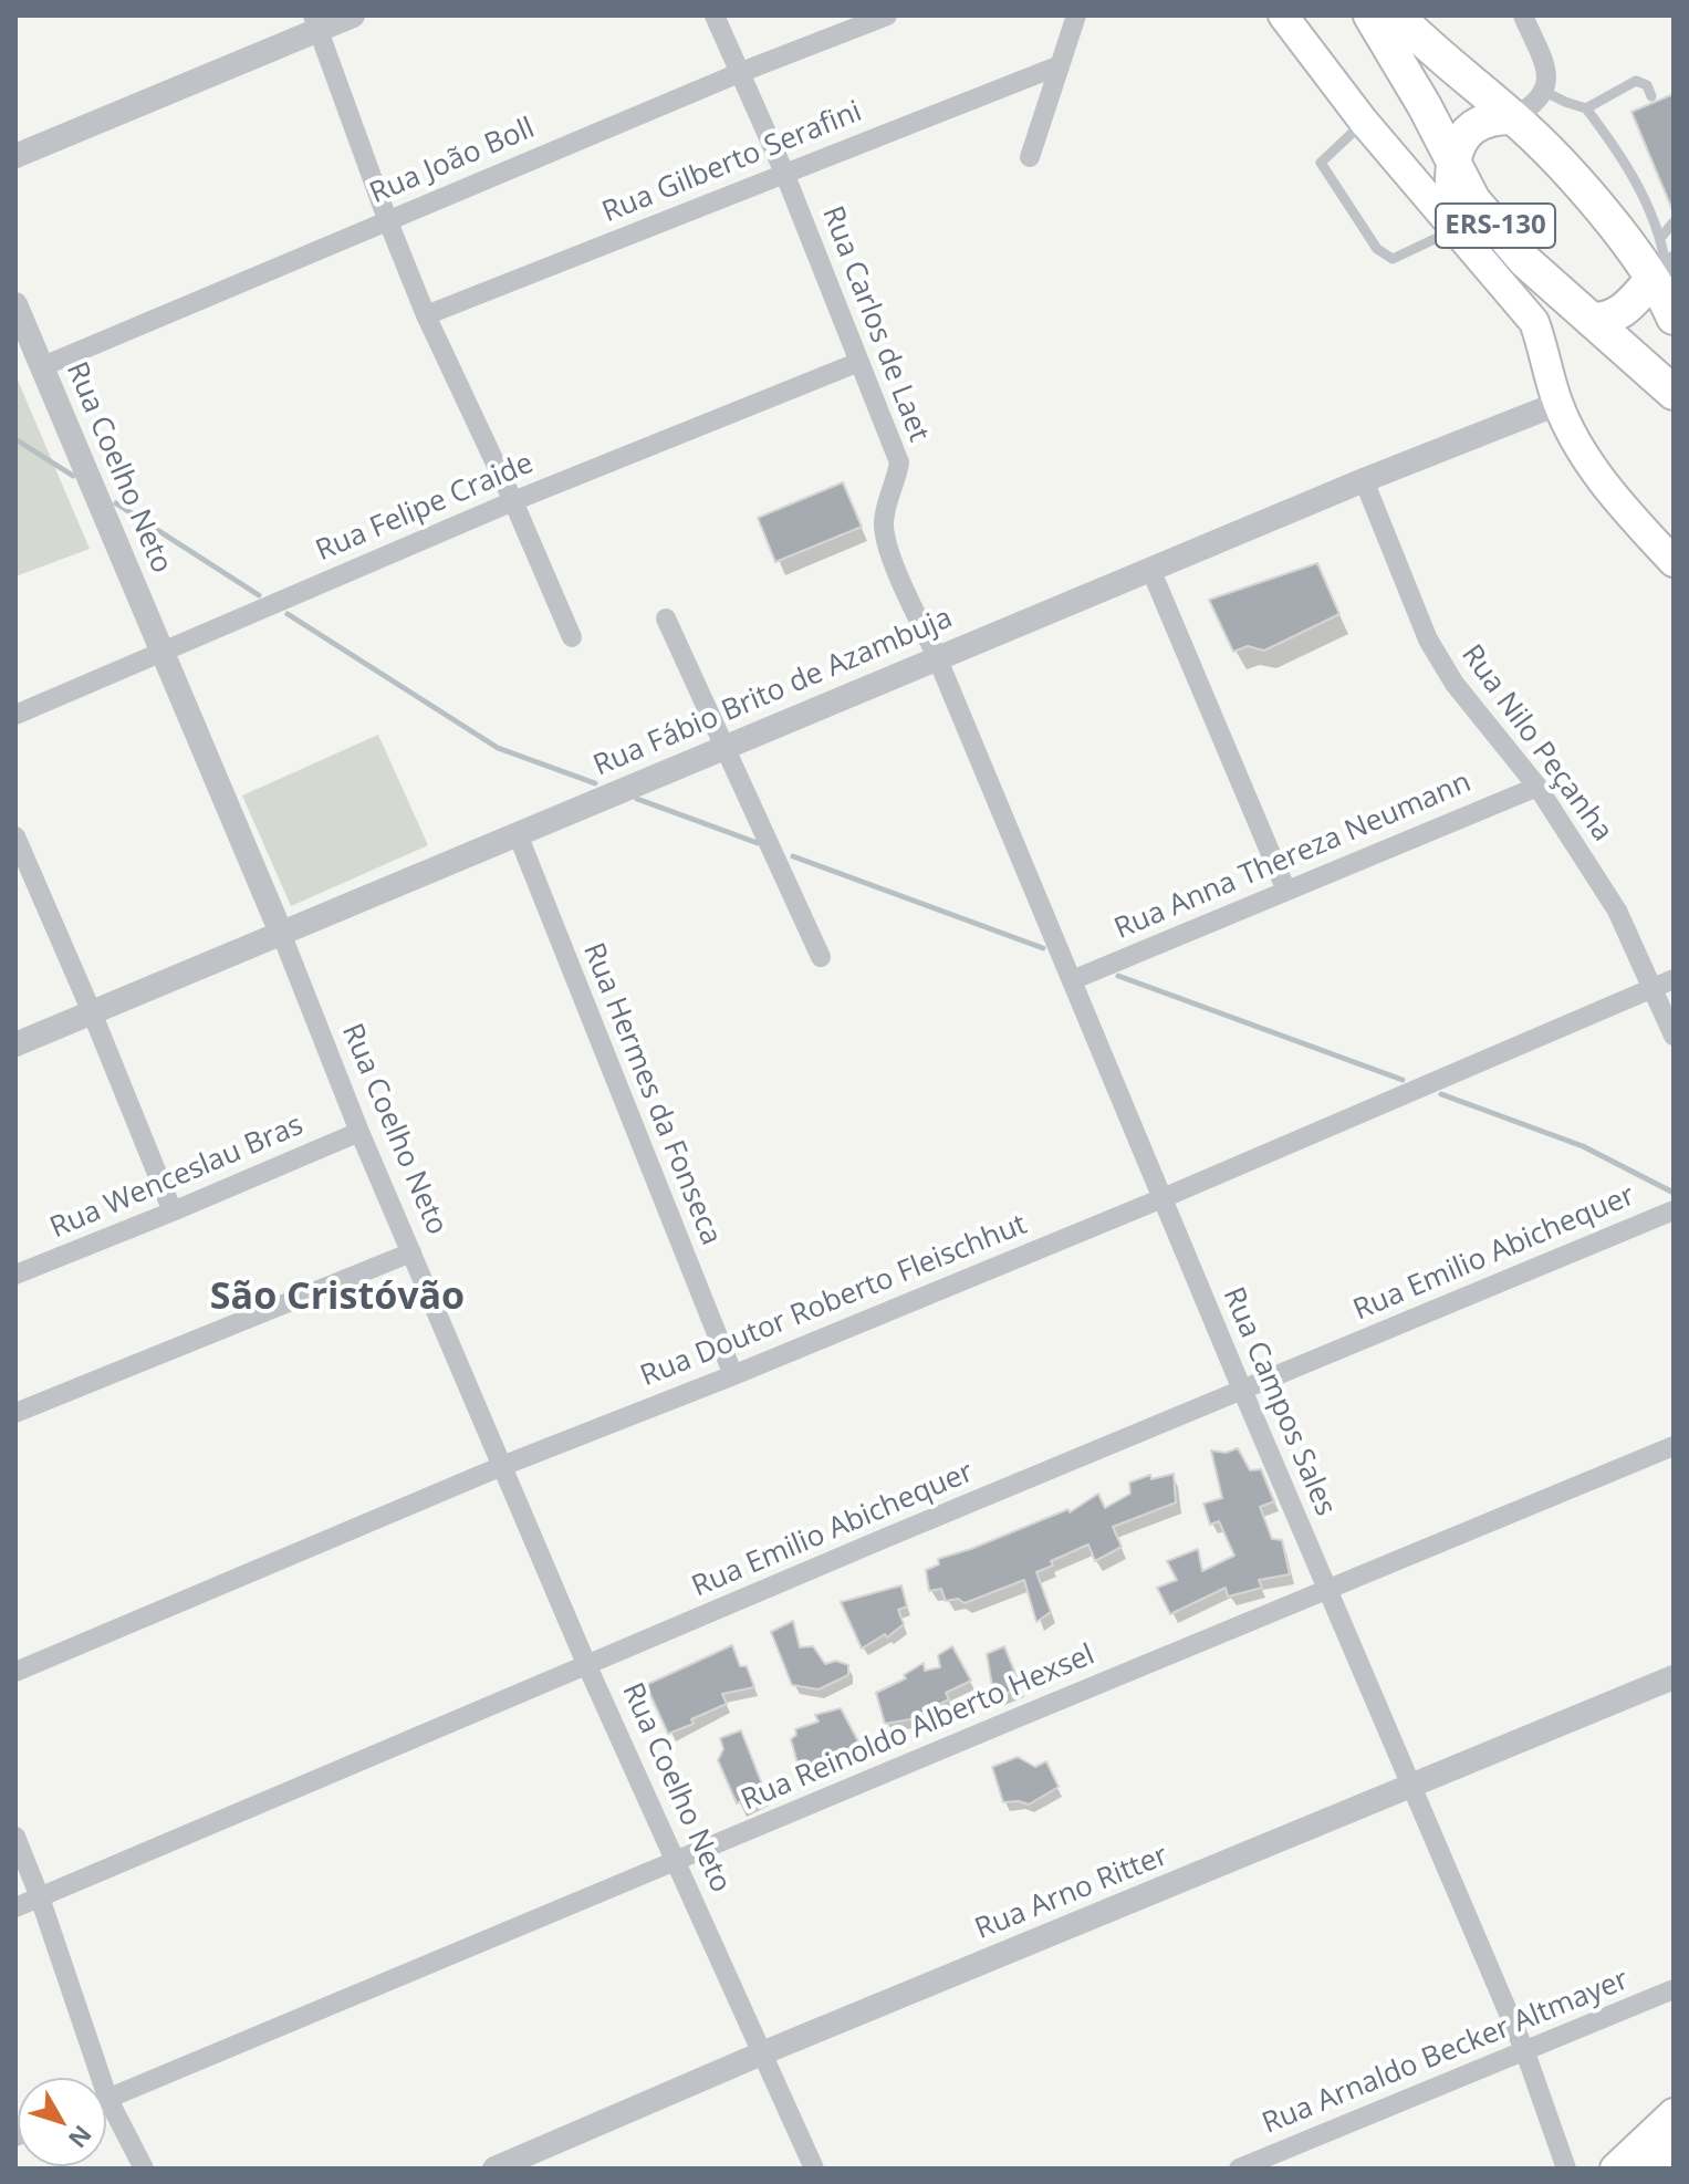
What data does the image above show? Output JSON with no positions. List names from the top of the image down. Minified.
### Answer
{"streets":{"main road":["ERS-130"],"street":["Rua João Boll","Rua Gilberto Serafini","Rua Carlos de Laet","Rua Coelho Neto","Rua Felipe Craide","Rua Fábio Brito de Azambuja","Rua Nilo Peçanha","Rua Anna Thereza Neumann","Rua Hermes da Fonseca","Rua Wenceslau Bras","Rua Emilio Abichequer","Rua Doutor Roberto Fleischhut","Rua Campos Sales","Rua Reinoldo Alberto Hexsel","Rua Arno Ritter","Rua Arnaldo Becker Altmayer"]},"crossings":[["Rua João Boll","Rua Carlos de Laet"],["Rua João Boll","Rua Coelho Neto"],["Rua Gilberto Serafini","Rua Carlos de Laet"],["Rua Carlos de Laet","Rua Felipe Craide"],["Rua Carlos de Laet","Rua Fábio Brito de Azambuja"],["Rua Carlos de Laet","Rua Campos Sales"],["Rua Coelho Neto","Rua Felipe Craide"],["Rua Coelho Neto","Rua Fábio Brito de Azambuja"],["Rua Coelho Neto","Rua Wenceslau Bras"],["Rua Coelho Neto","Rua Emilio Abichequer"],["Rua Coelho Neto","Rua Doutor Roberto Fleischhut"],["Rua Coelho Neto","Rua Reinoldo Alberto Hexsel"],["Rua Coelho Neto","Rua Arno Ritter"],["Rua Fábio Brito de Azambuja","Rua Nilo Peçanha"],["Rua Fábio Brito de Azambuja","Rua Hermes da Fonseca"],["Rua Fábio Brito de Azambuja","Rua Campos Sales"],["Rua Nilo Peçanha","Rua Anna Thereza Neumann"],["Rua Nilo Peçanha","Rua Doutor Roberto Fleischhut"],["Rua Anna Thereza Neumann","Rua Campos Sales"],["Rua Hermes da Fonseca","Rua Doutor Roberto Fleischhut"],["Rua Emilio Abichequer","Rua Campos Sales"],["Rua Doutor Roberto Fleischhut","Rua Campos Sales"],["Rua Campos Sales","Rua Reinoldo Alberto Hexsel"],["Rua Campos Sales","Rua Arno Ritter"],["Rua Campos Sales","Rua Arnaldo Becker Altmayer"]],"districts":["São Cristóvão"],"north":"bottom right"}
